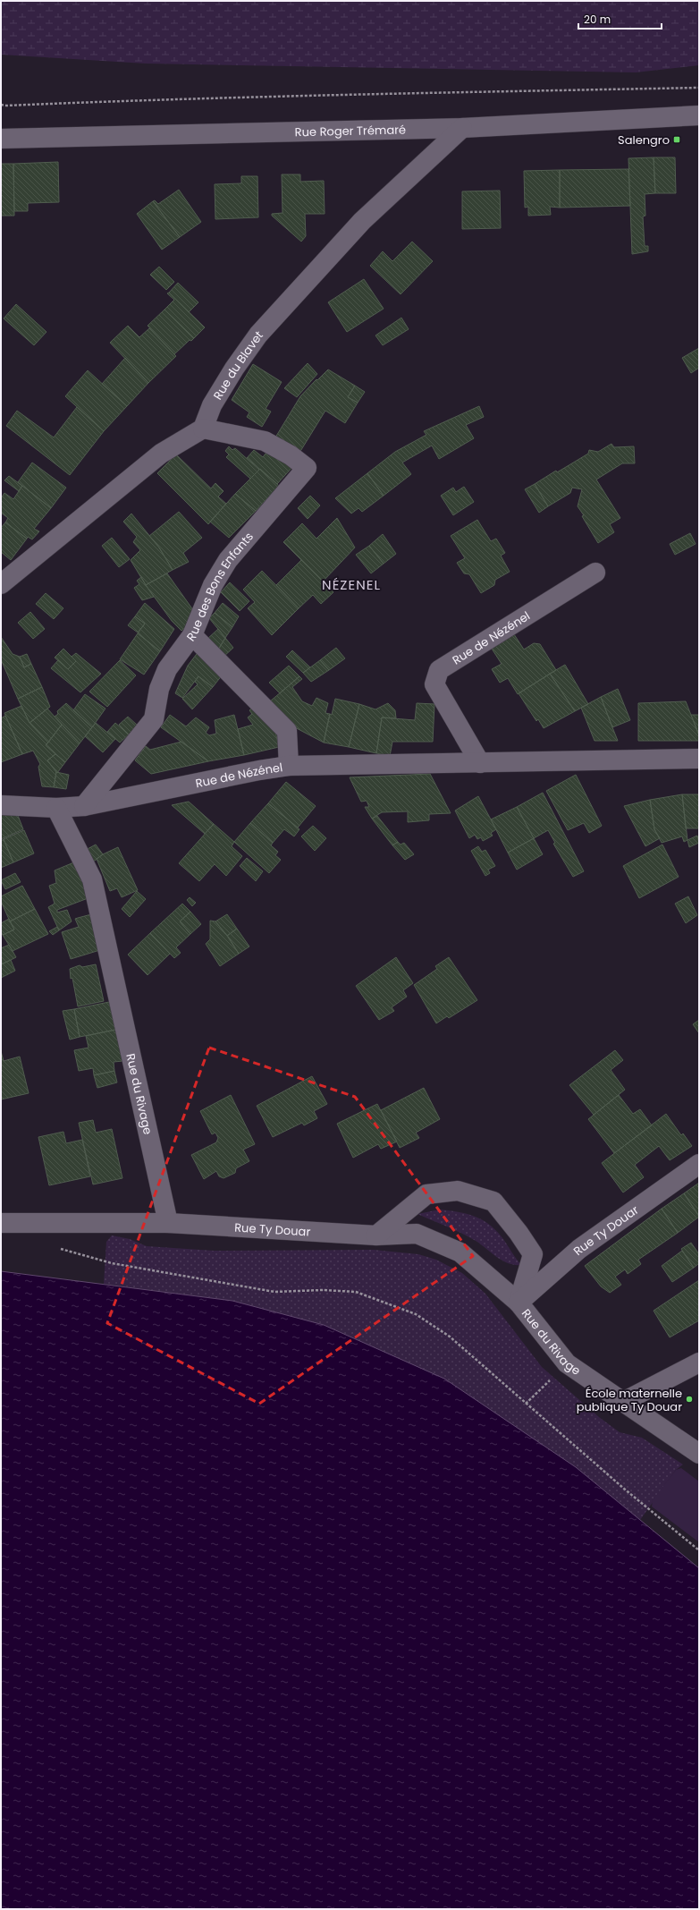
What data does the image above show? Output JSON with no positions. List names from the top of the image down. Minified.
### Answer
{"streets":{"street":["Rue Roger Trémaré","Rue du Blavet","Rue des Bons Enfants","Rue de Nézénel","Rue du Rivage","Rue Ty Douar"]},"crossings":[["Rue Roger Trémaré","Rue du Blavet"],["Rue du Blavet","Rue des Bons Enfants"],["Rue des Bons Enfants","Rue de Nézénel"],["Rue de Nézénel","Rue du Rivage"],["Rue du Rivage","Rue Ty Douar"]],"districts":["NÉZENEL"],"places":{"transit":["Salengro"],"other":["École maternelle publique Ty Douar"]},"scale_bar":"20 m"}
